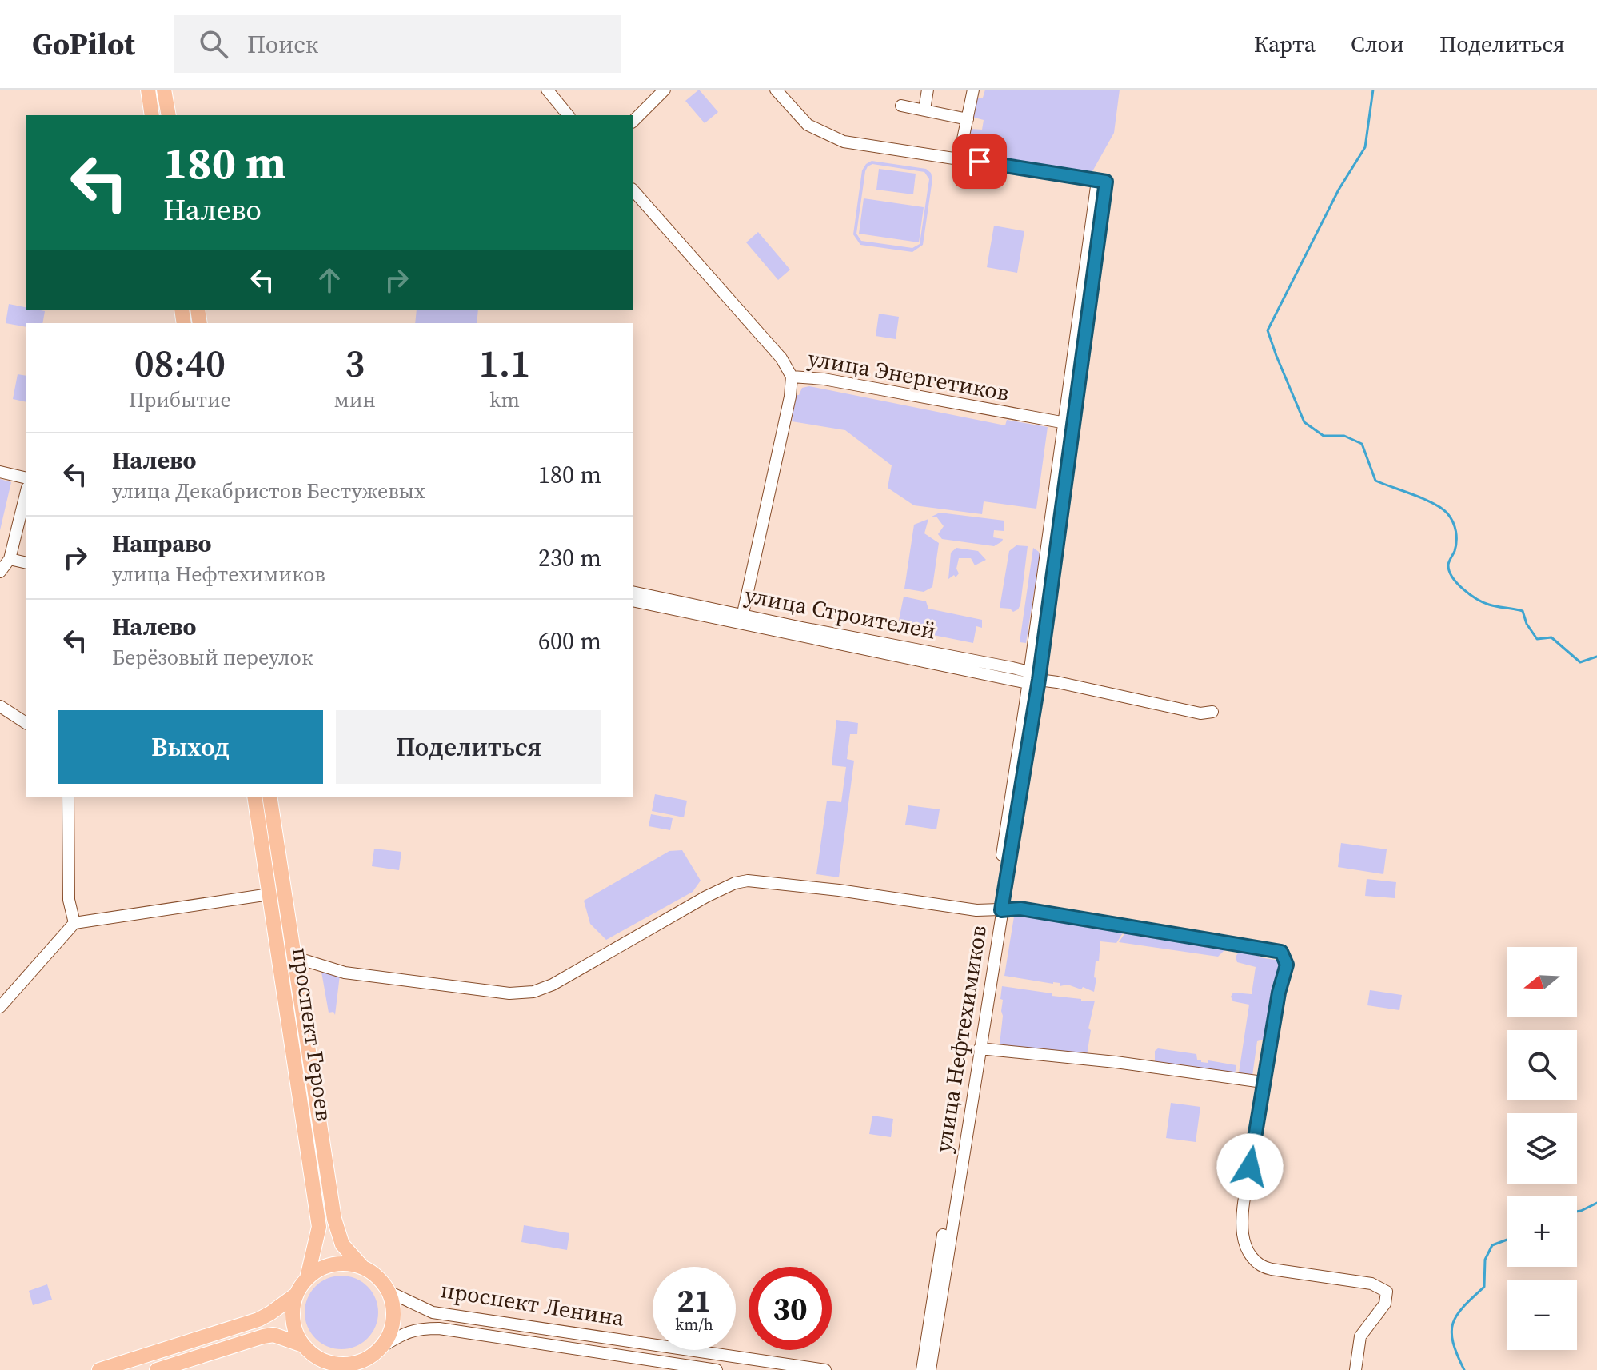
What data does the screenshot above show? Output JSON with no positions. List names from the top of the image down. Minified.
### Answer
{"streets":{"main road":["проспект Героев"],"street":["улица Энергетиков","улица Строителей","улица Нефтехимиков","проспект Ленина"]},"crossings":[["улица Энергетиков","улица Нефтехимиков"],["улица Строителей","улица Нефтехимиков"],["проспект Героев","проспект Ленина"]],"north":"left","page":{"header":"GoPilot","search":"Поиск","nav":["Карта","Слои","Поделиться"],"turn":["180 m","Налево"],"eta":["08:40","Прибытие","3","мин","1.1","km"],"list":[{"name":"Налево","note":"улица Декабристов Бестужевых","value":"180 m"},{"name":"Направо","note":"улица Нефтехимиков","value":"230 m"},{"name":"Налево","note":"Берёзовый переулок","value":"600 m"}],"buttons":["Выход","Поделиться"],"map_buttons":["+","−"],"speed":"21 km/h","limit":"30"}}
